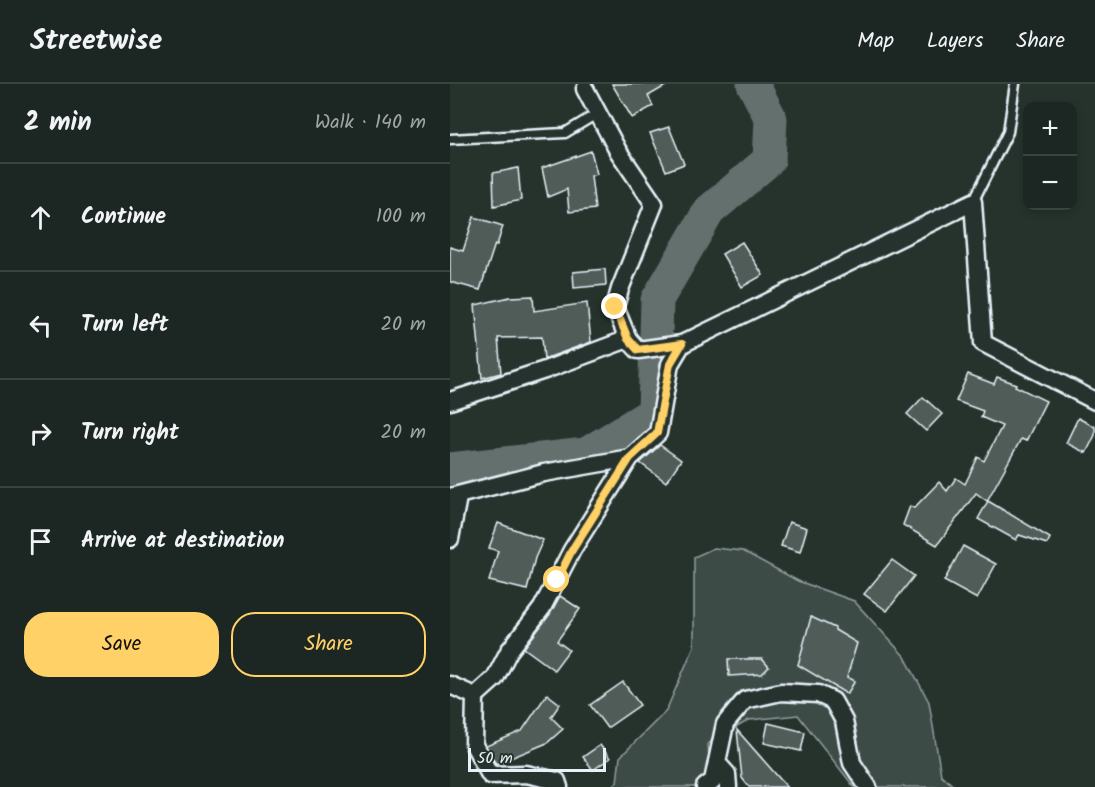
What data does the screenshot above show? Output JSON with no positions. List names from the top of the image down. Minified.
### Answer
{"scale_bar":"50 m","page":{"header":"Streetwise","nav":["Map","Layers","Share"],"heading":["2 min","Walk · 140 m"],"map_buttons":["+","−"],"list":[["Continue","100 m"],["Turn left","20 m"],["Turn right","20 m"],"Arrive at destination"],"buttons":["Save","Share"],"scale":"50 m"}}
